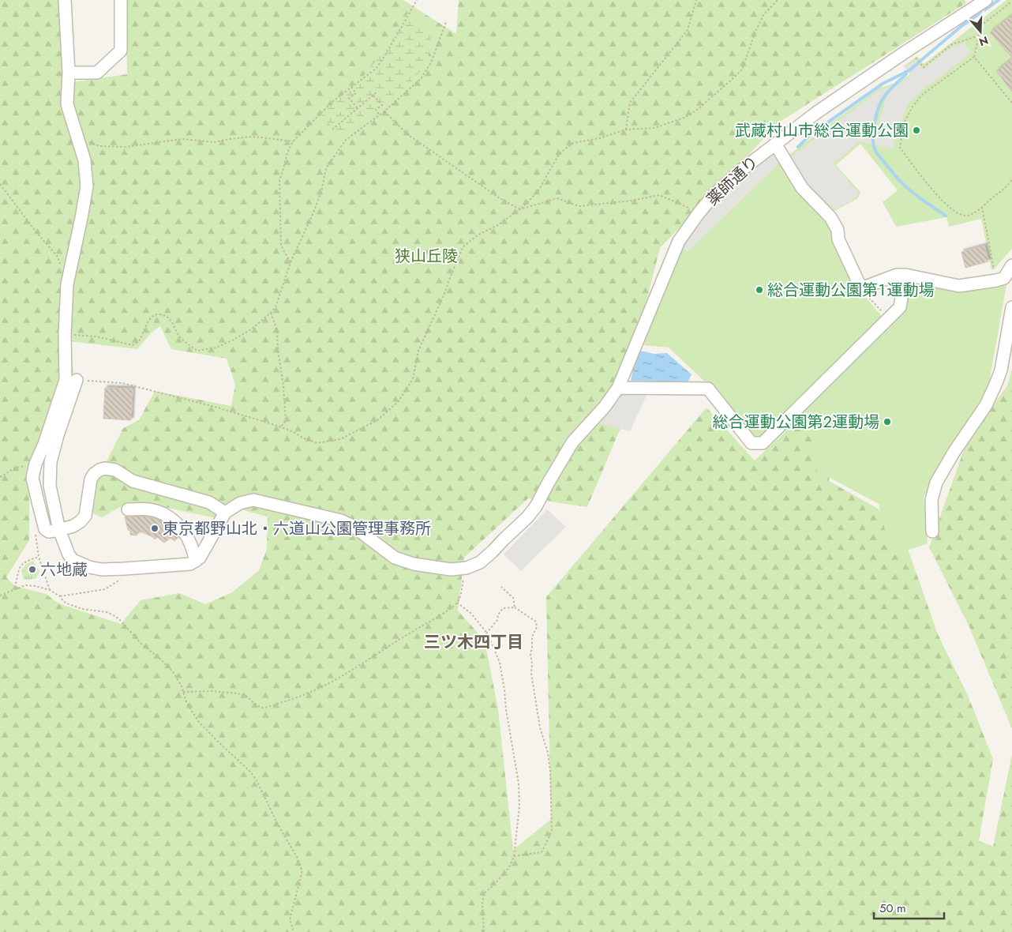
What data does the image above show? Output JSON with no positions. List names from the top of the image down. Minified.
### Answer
{"streets":{"street":["薬師通り"]},"districts":["三ツ木四丁目"],"parks":["狭山丘陵"],"places":["武蔵村山市総合運動公園","総合運動公園第１運動場","総合運動公園第２運動場","東京都野山北・六道山公園管理事務所","六地蔵"],"scale_bar":"50 m","north":"bottom"}
